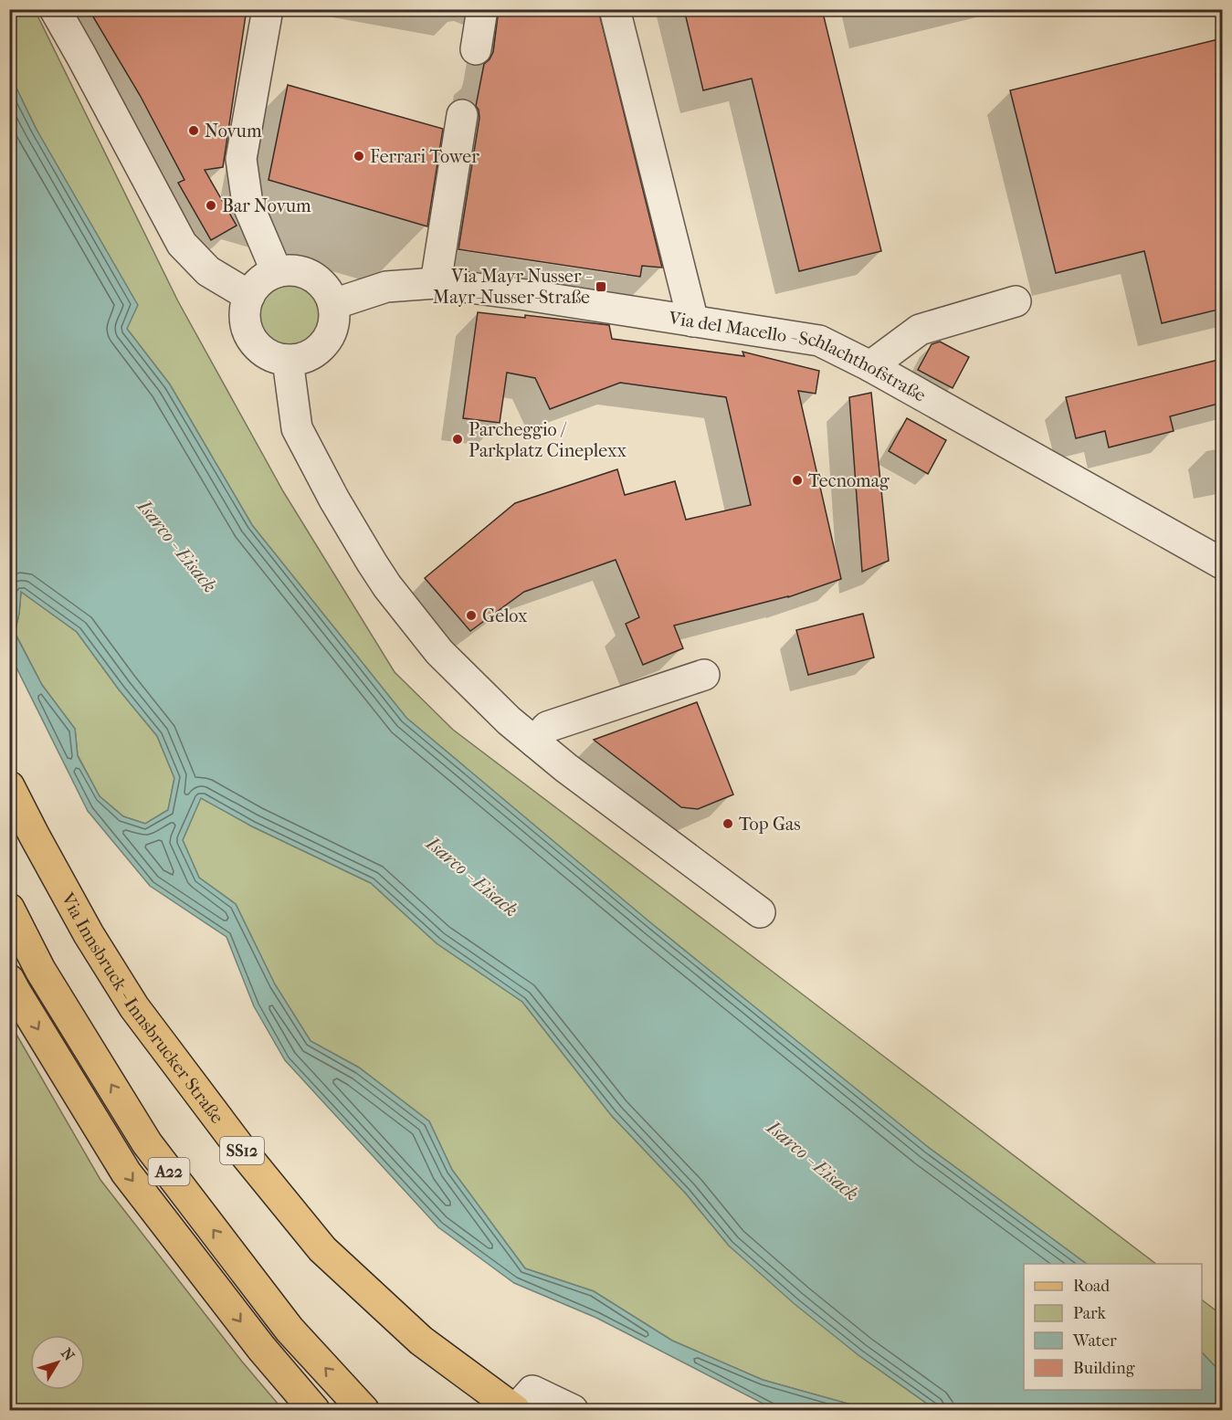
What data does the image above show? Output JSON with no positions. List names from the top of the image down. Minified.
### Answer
{"streets":{"main road":["Via Innsbruck - Innsbrucker Straße","SS12","A22"],"street":["Via del Macello - Schlachthofstraße"]},"water":["Isarco - Eisack"],"places":{"other":["Novum","Ferrari Tower","Bar Novum","Parcheggio / Parkplatz Cineplexx","Tecnomag","Gelox","Top Gas"],"transit":["Via Mayr Nusser - Mayr-Nusser-Straße"]},"legend":["Road","Park","Water","Building"],"north":"top right"}
